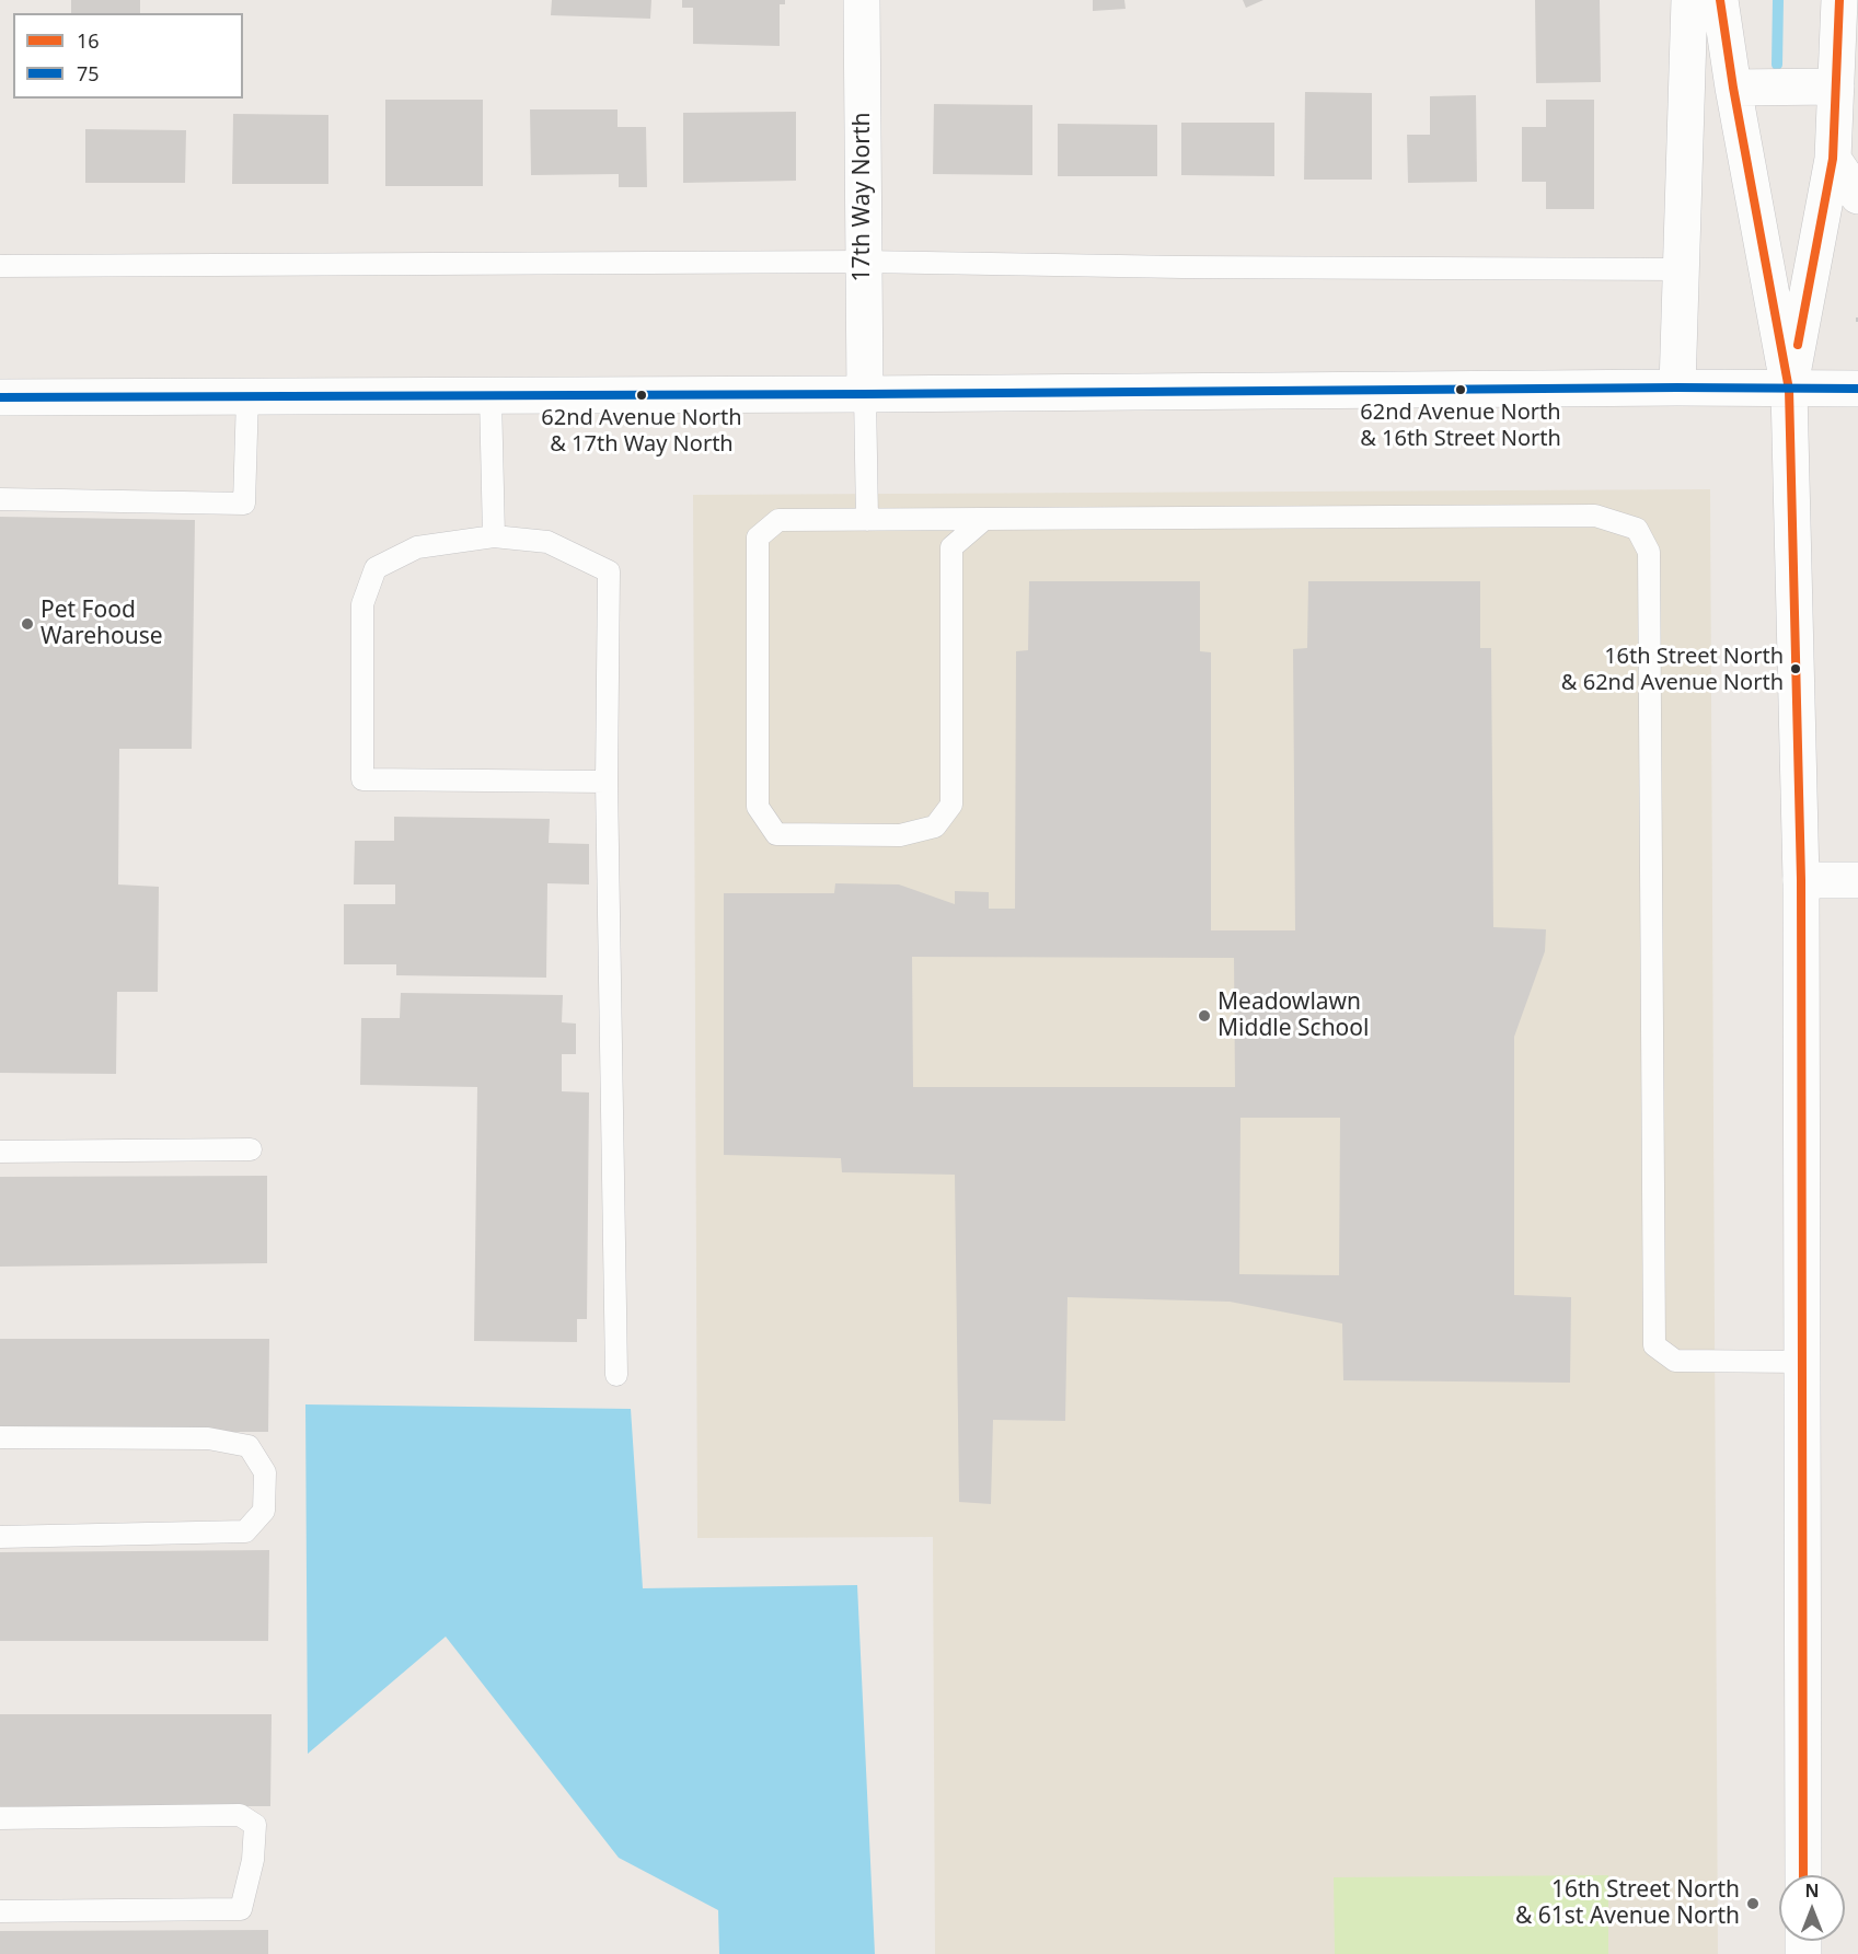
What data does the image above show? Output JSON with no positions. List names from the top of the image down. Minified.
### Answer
{"streets":{"street":["17th Way North"]},"places":["62nd Avenue North & 16th Street North","62nd Avenue North & 17th Way North","Pet Food Warehouse","16th Street North & 62nd Avenue North","Meadowlawn Middle School","16th Street North & 61st Avenue North"],"lines":["transit line 16","transit line 75"],"legend":["16","75"],"north":"top"}
